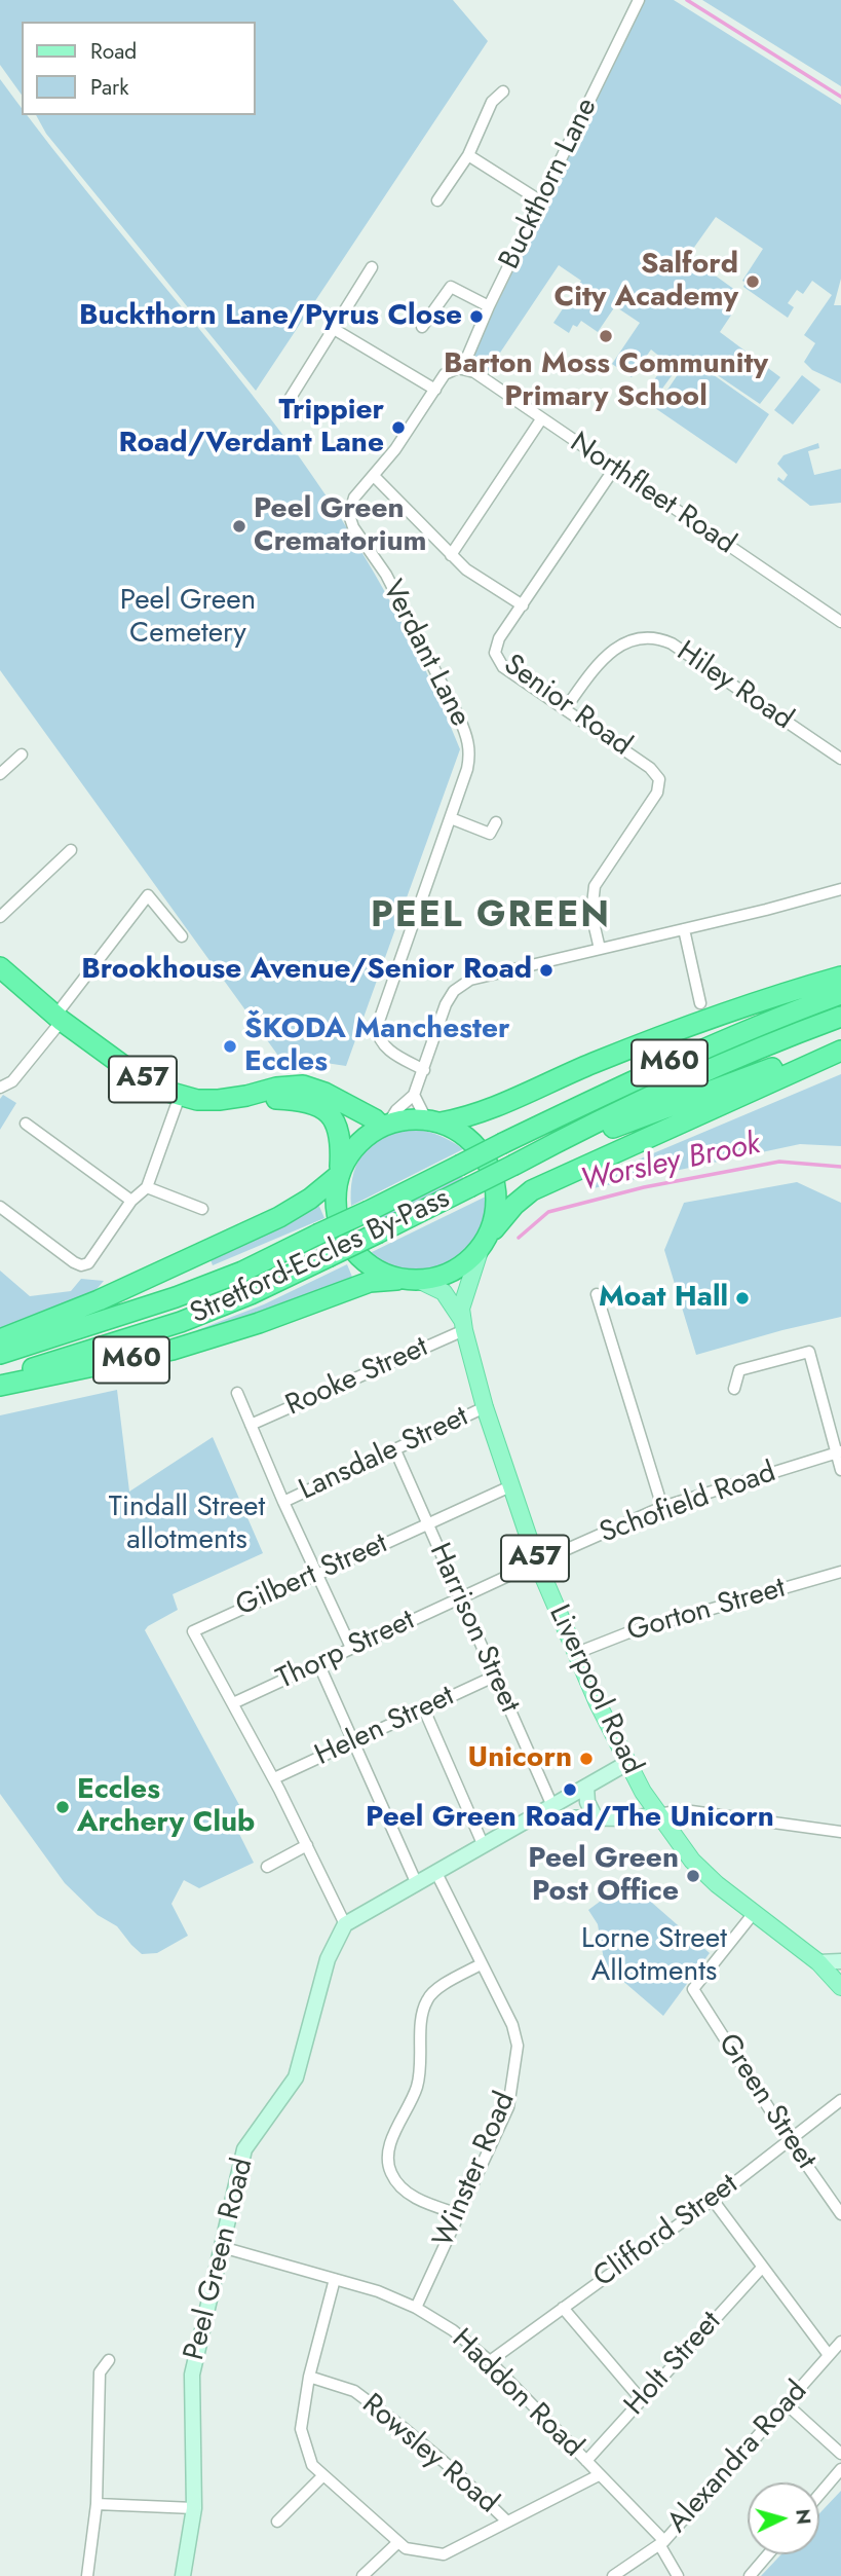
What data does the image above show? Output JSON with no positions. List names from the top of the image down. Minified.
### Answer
{"streets":{"highway":["M60","A57","Stretford-Eccles By-Pass"],"main road":["Liverpool Road"],"street":["Buckthorn Lane","Northfleet Road","Verdant Lane","Hiley Road","Senior Road","Rooke Street","Lansdale Street","Schofield Road","Gilbert Street","Gorton Street","Harrison Street","Thorp Street","Helen Street","Green Street","Winster Road","Clifford Street","Peel Green Road","Holt Street","Haddon Road","Rowsley Road","Alexandra Road"]},"crossings":[["Buckthorn Lane","Northfleet Road"],["Buckthorn Lane","Verdant Lane"],["Northfleet Road","Verdant Lane"],["Northfleet Road","Senior Road"],["Hiley Road","Senior Road"],["M60","A57"],["M60","Stretford-Eccles By-Pass"],["M60","Liverpool Road"],["A57","Liverpool Road"],["Rooke Street","Liverpool Road"],["Lansdale Street","Harrison Street"],["Lansdale Street","Liverpool Road"],["Schofield Road","Thorp Street"],["Schofield Road","Liverpool Road"],["Gilbert Street","Harrison Street"],["Gilbert Street","Thorp Street"],["Gilbert Street","Liverpool Road"],["Gorton Street","Liverpool Road"],["Harrison Street","Thorp Street"],["Harrison Street","Helen Street"],["Thorp Street","Liverpool Road"],["Liverpool Road","Green Street"],["Green Street","Clifford Street"],["Winster Road","Haddon Road"],["Clifford Street","Haddon Road"],["Peel Green Road","Haddon Road"],["Holt Street","Haddon Road"],["Haddon Road","Alexandra Road"]],"districts":["PEEL GREEN"],"water":["Worsley Brook"],"parks":["Peel Green Cemetery","Tindall Street allotments","Lorne Street Allotments"],"places":["Salford City Academy","Buckthorn Lane/Pyrus Close","Barton Moss Community Primary School","Trippier Road/Verdant Lane","Peel Green Crematorium","Brookhouse Avenue/Senior Road","ŠKODA Manchester Eccles","Moat Hall","Unicorn","Peel Green Road/The Unicorn","Eccles Archery Club","Peel Green Post Office"],"legend":["Road","Park"],"north":"right"}
